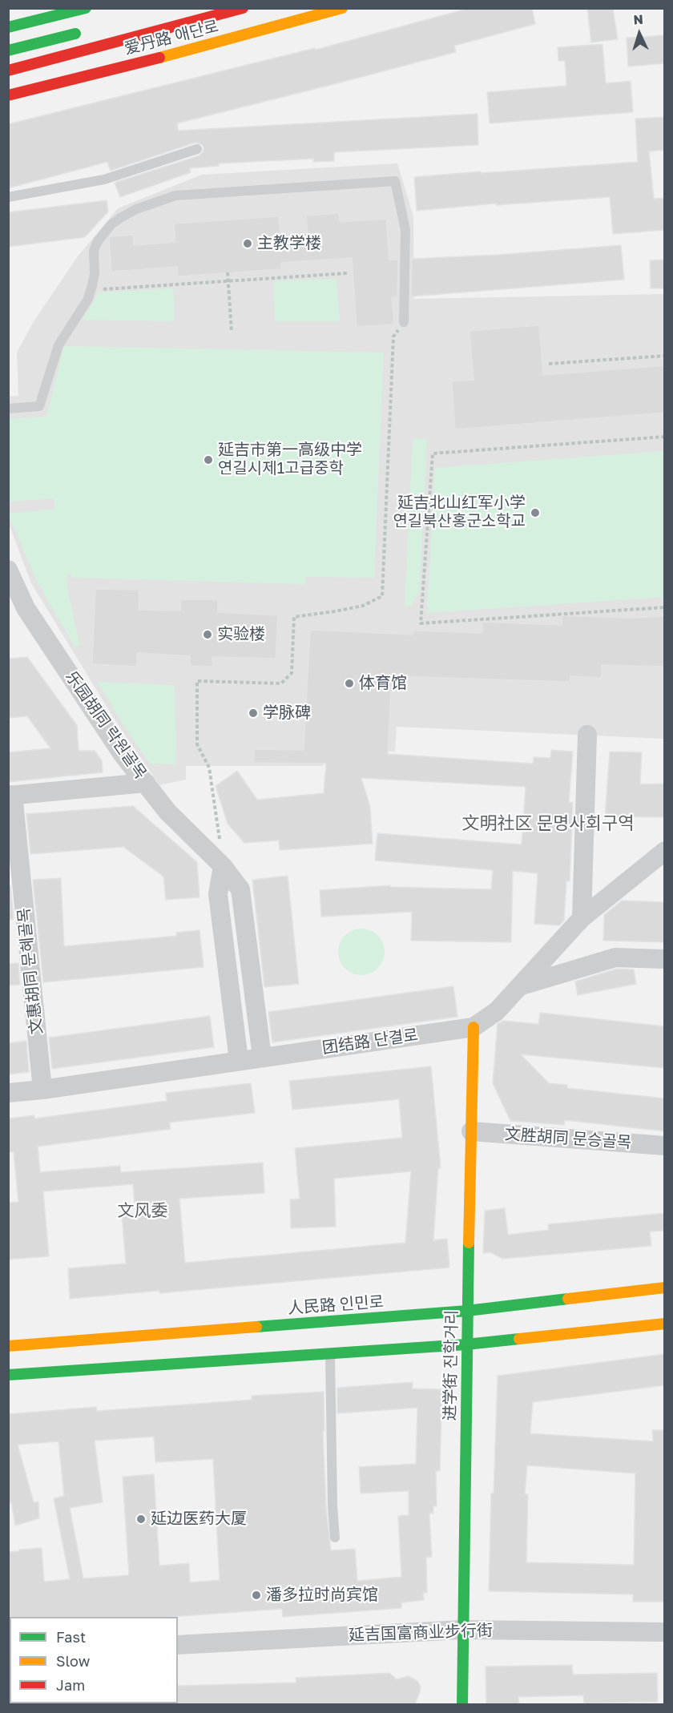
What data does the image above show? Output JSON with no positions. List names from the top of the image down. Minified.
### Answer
{"streets":{"main road":["爱丹路 애단로","人民路 인민로","进学街 진학거리"],"street":["乐园胡同 락원골목","文惠胡同 문혜골목","团结路 단결로","文胜胡同 문승골목","延吉国富商业步行街"]},"crossings":[["乐园胡同 락원골목","团结路 단결로"],["文惠胡同 문혜골목","团结路 단결로"],["团结路 단결로","进学街 진학거리"],["文胜胡同 문승골목","进学街 진학거리"],["人民路 인민로","进学街 진학거리"],["进学街 진학거리","延吉国富商业步行街"]],"districts":["文明社区 문명사회구역","文风委"],"places":["主教学楼","延吉市第一高级中学 연길시제1고급중학","延吉北山红军小学 연길북산홍군소학교","实验楼","体育馆","学脉碑","延边医药大厦","潘多拉时尚宾馆"],"legend":["Fast","Slow","Jam"],"north":"top"}
